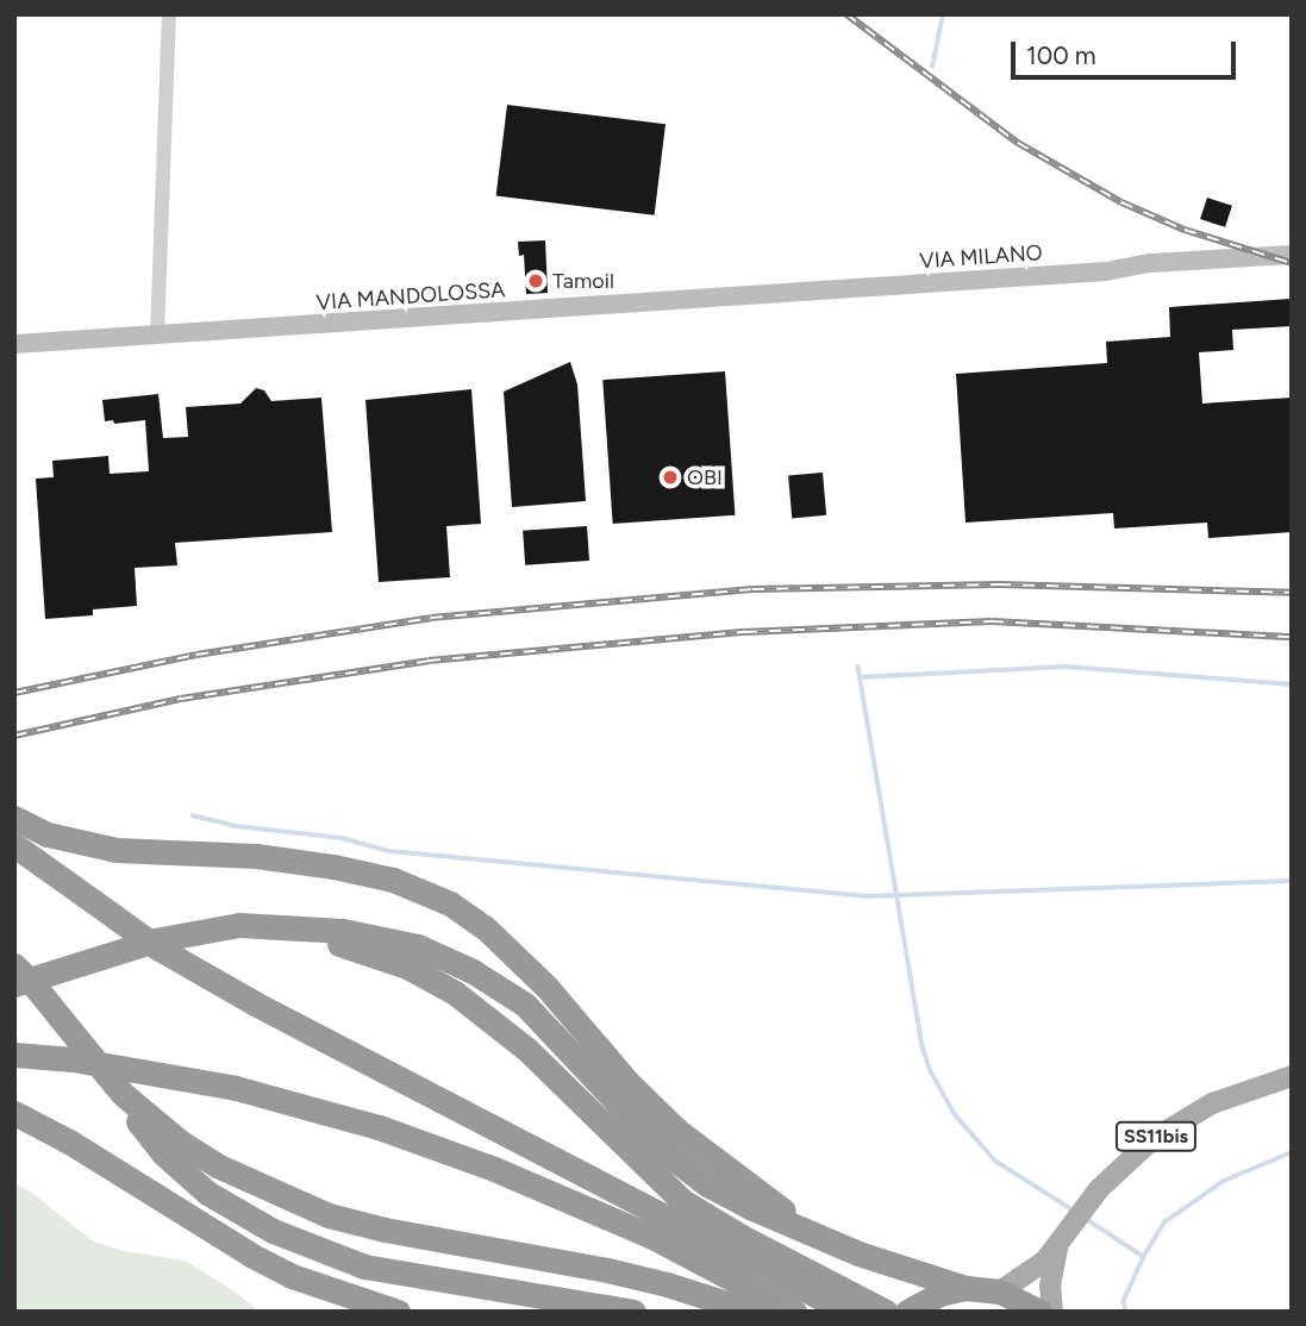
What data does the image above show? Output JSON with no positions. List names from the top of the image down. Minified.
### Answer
{"streets":{"main road":["VIA MILANO","VIA MANDOLOSSA","SS11bis"]},"crossings":[["VIA MILANO","VIA MANDOLOSSA"]],"places":["Tamoil","OBI"],"scale_bar":"100 m"}
